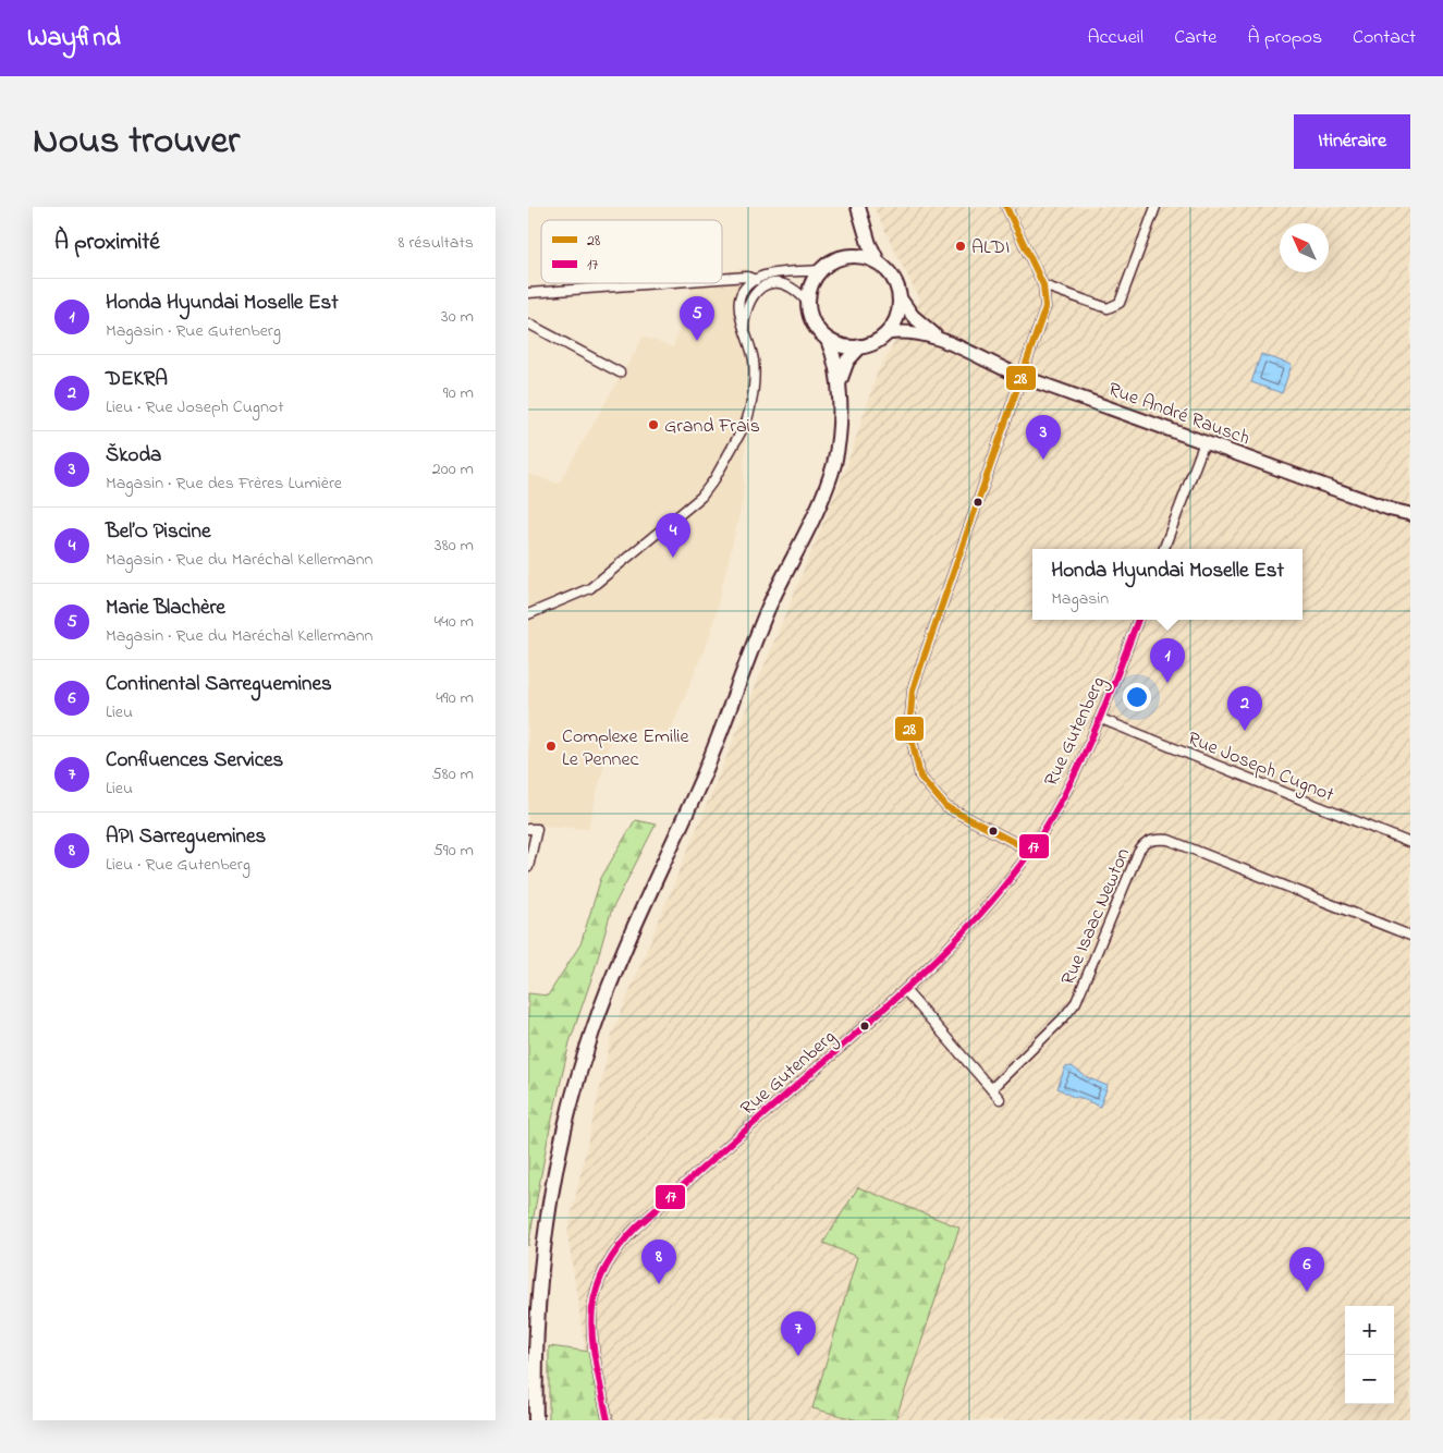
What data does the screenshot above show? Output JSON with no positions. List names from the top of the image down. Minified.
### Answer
{"streets":{"street":["Rue André Rausch","Rue Gutenberg","Rue Joseph Cugnot","Rue Isaac Newton"]},"crossings":[["Rue Gutenberg","Rue Joseph Cugnot"]],"places":["ALDI","Grand Frais","Complexe Emilie Le Pennec"],"lines":["transit line 28","transit line 17"],"legend":["28","17"],"north":"top left","page":{"header":"Wayfind","nav":["Accueil","Carte","À propos","Contact"],"title":"Nous trouver","buttons":"Itinéraire","heading":["À proximité","8 résultats"],"list":[{"mark":"1","name":"Honda Hyundai Moselle Est","note":"Magasin · Rue Gutenberg","value":"30 m"},{"mark":"2","name":"DEKRA","note":"Lieu · Rue Joseph Cugnot","value":"90 m"},{"mark":"3","name":"Škoda","note":"Magasin · Rue des Frères Lumière","value":"200 m"},{"mark":"4","name":"Bel’O Piscine","note":"Magasin · Rue du Maréchal Kellermann","value":"380 m"},{"mark":"5","name":"Marie Blachère","note":"Magasin · Rue du Maréchal Kellermann","value":"440 m"},{"mark":"6","name":"Continental Sarreguemines","note":"Lieu","value":"490 m"},{"mark":"7","name":"Confluences Services","note":"Lieu","value":"580 m"},{"mark":"8","name":"API Sarreguemines","note":"Lieu · Rue Gutenberg","value":"590 m"}],"pins":["5","3","4","1","2","8","6","7"],"popup":["Honda Hyundai Moselle Est","Magasin"],"map_buttons":["+","−"]}}
